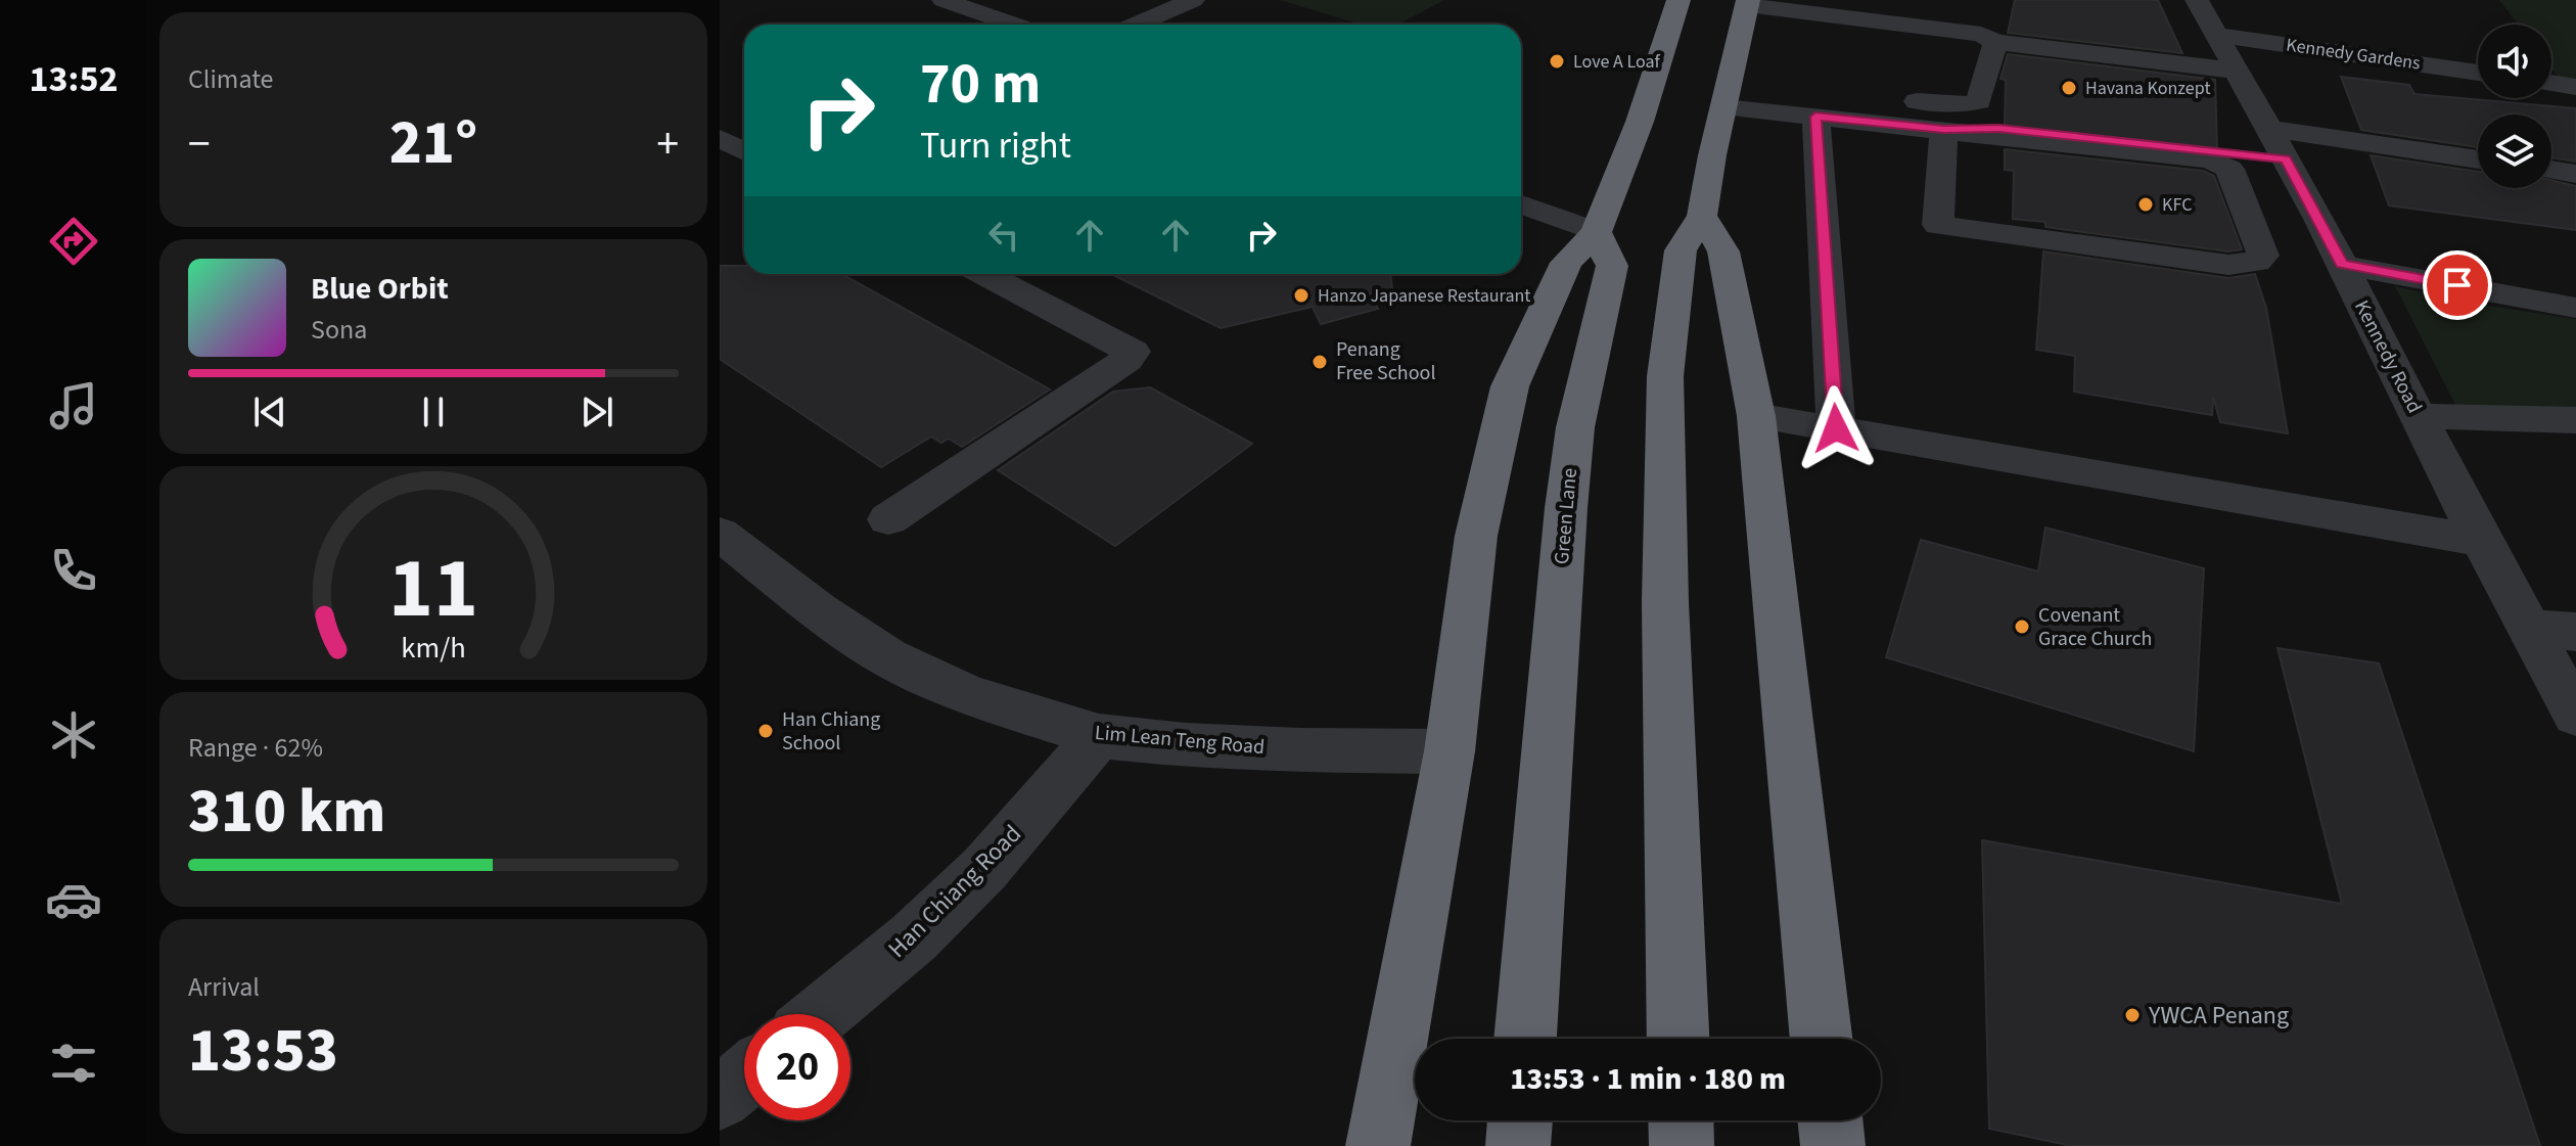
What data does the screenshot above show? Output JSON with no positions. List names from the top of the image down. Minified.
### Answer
{"streets":{"highway":["Green Lane"],"street":["Kennedy Gardens","Kennedy Road","Lim Lean Teng Road","Han Chiang Road"]},"crossings":[["Kennedy Gardens","Kennedy Road"],["Lim Lean Teng Road","Han Chiang Road"]],"places":["Love A Loaf","Havana Konzept","KFC","Hanzo Japanese Restaurant","Penang Free School","Covenant Grace Church","Han Chiang School","YWCA Penang"],"page":{"tabs":"13:52","tile":["Climate",["Range · 62%","310 km"],["Arrival","13:53"]],"turn":["70 m","Turn right"],"heat":["−","21°","+"],"song":["Blue Orbit","Sona"],"limit":"20","trip":"13:53 · 1 min · 180 m","gauge":["11","km/h"]}}
